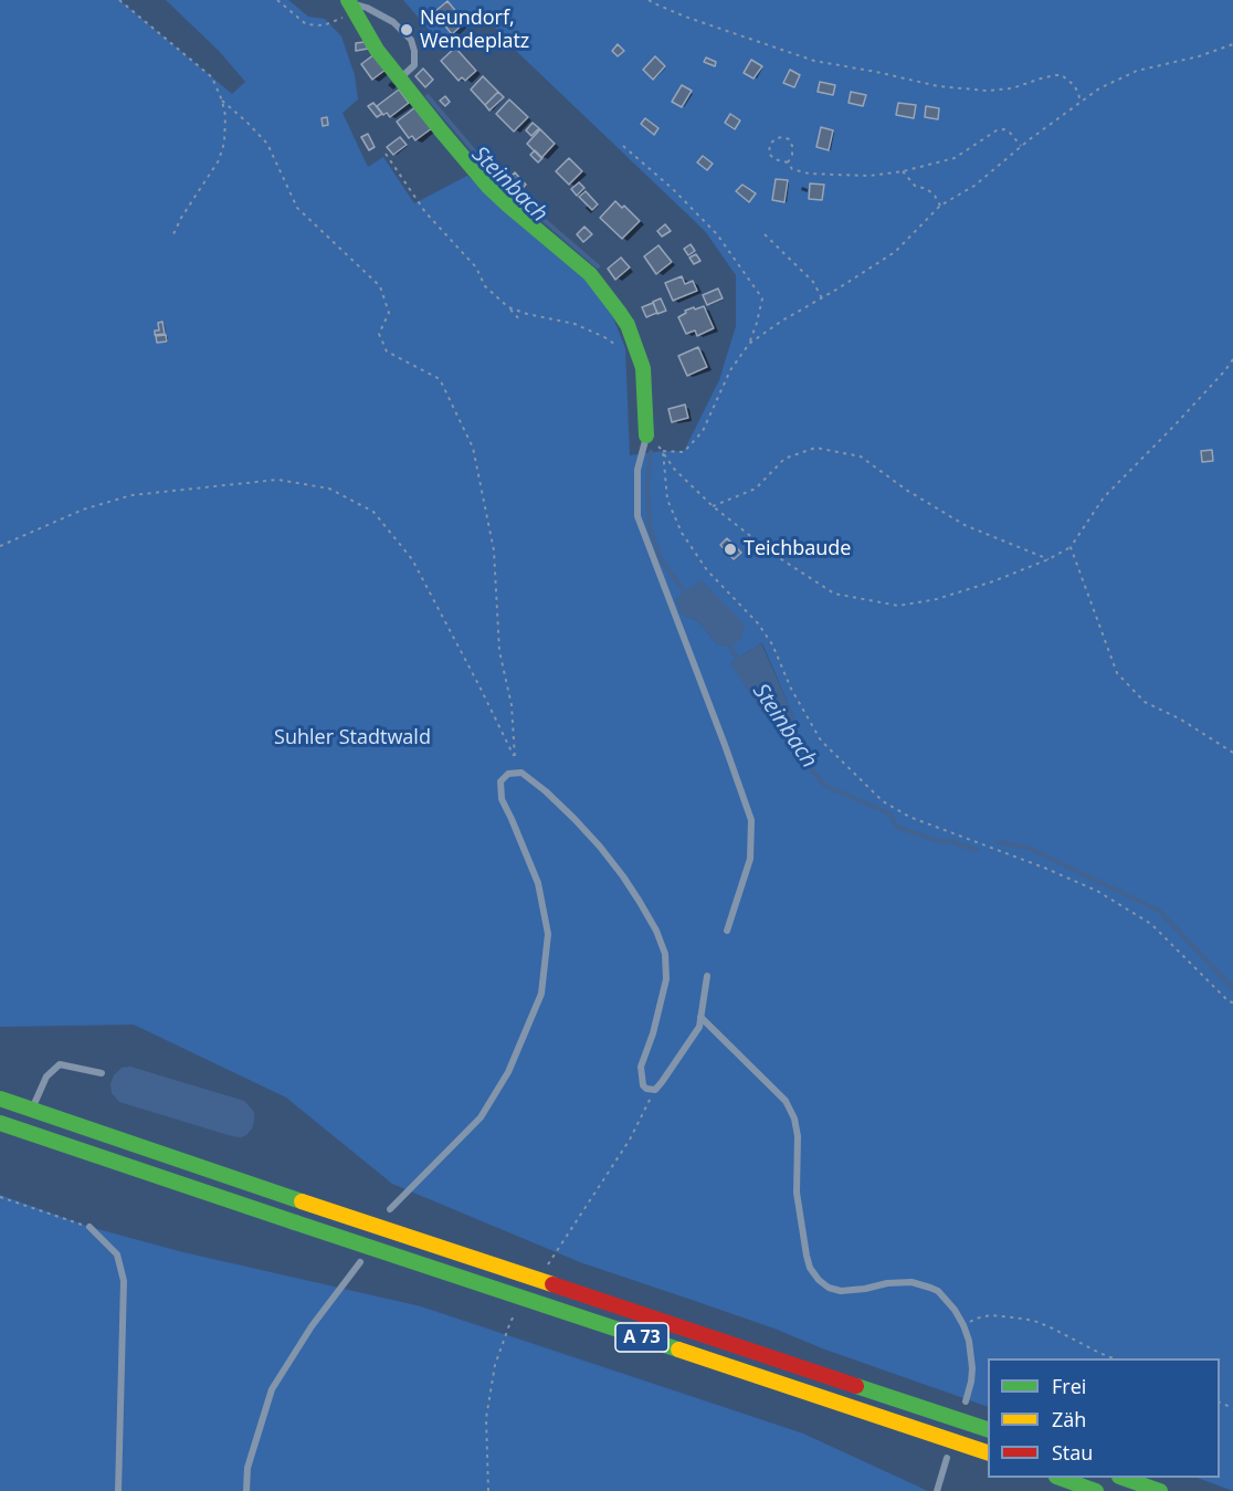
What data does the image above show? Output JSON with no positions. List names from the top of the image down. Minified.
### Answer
{"streets":{"main road":["A 73"]},"water":["Steinbach"],"parks":["Suhler Stadtwald"],"places":["Neundorf, Wendeplatz","Teichbaude"],"legend":["Frei","Zäh","Stau"]}
